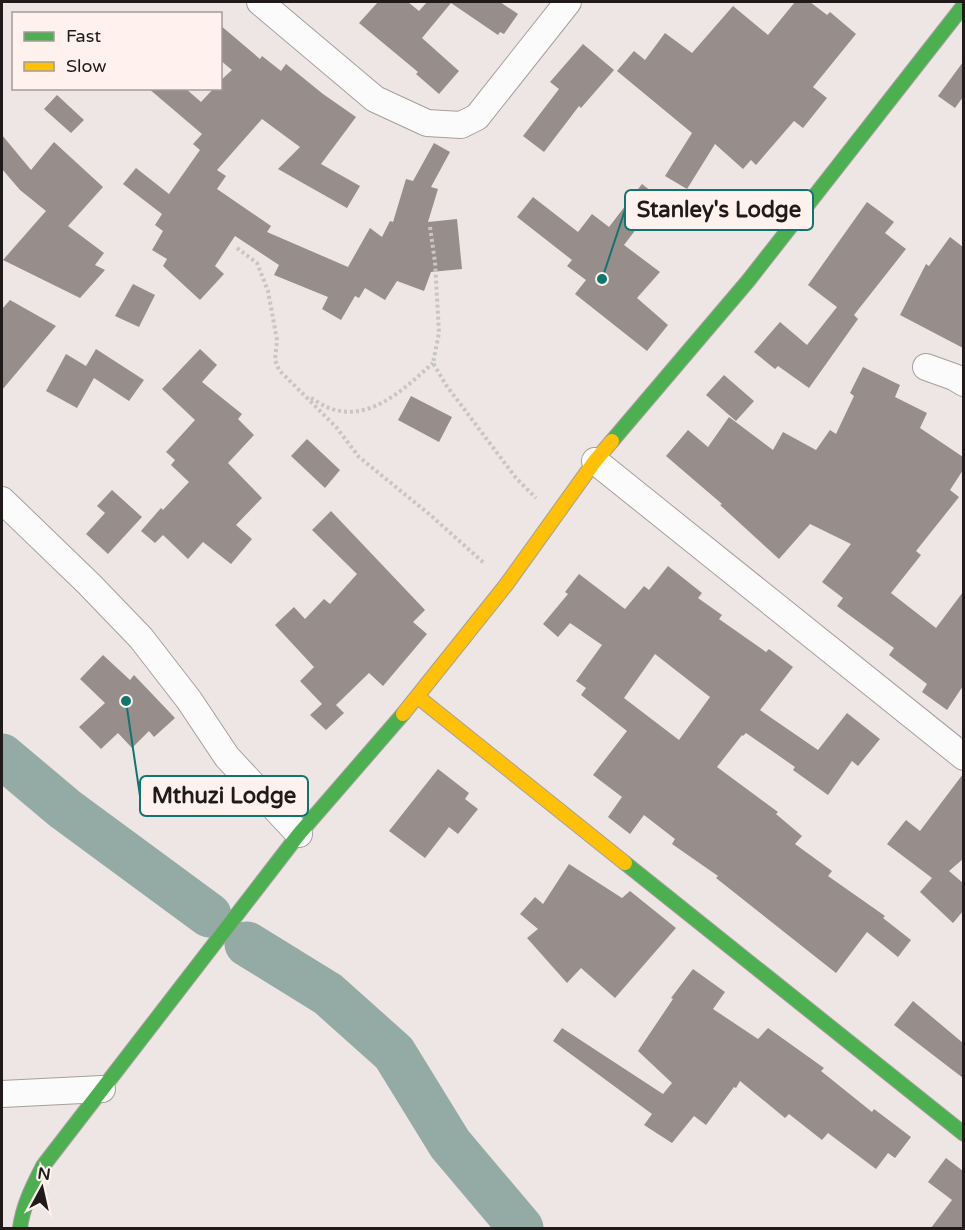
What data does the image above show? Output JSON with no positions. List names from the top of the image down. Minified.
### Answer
{"places":["Stanley's Lodge","Mthuzi Lodge"],"legend":["Fast","Slow"],"north":"top"}
